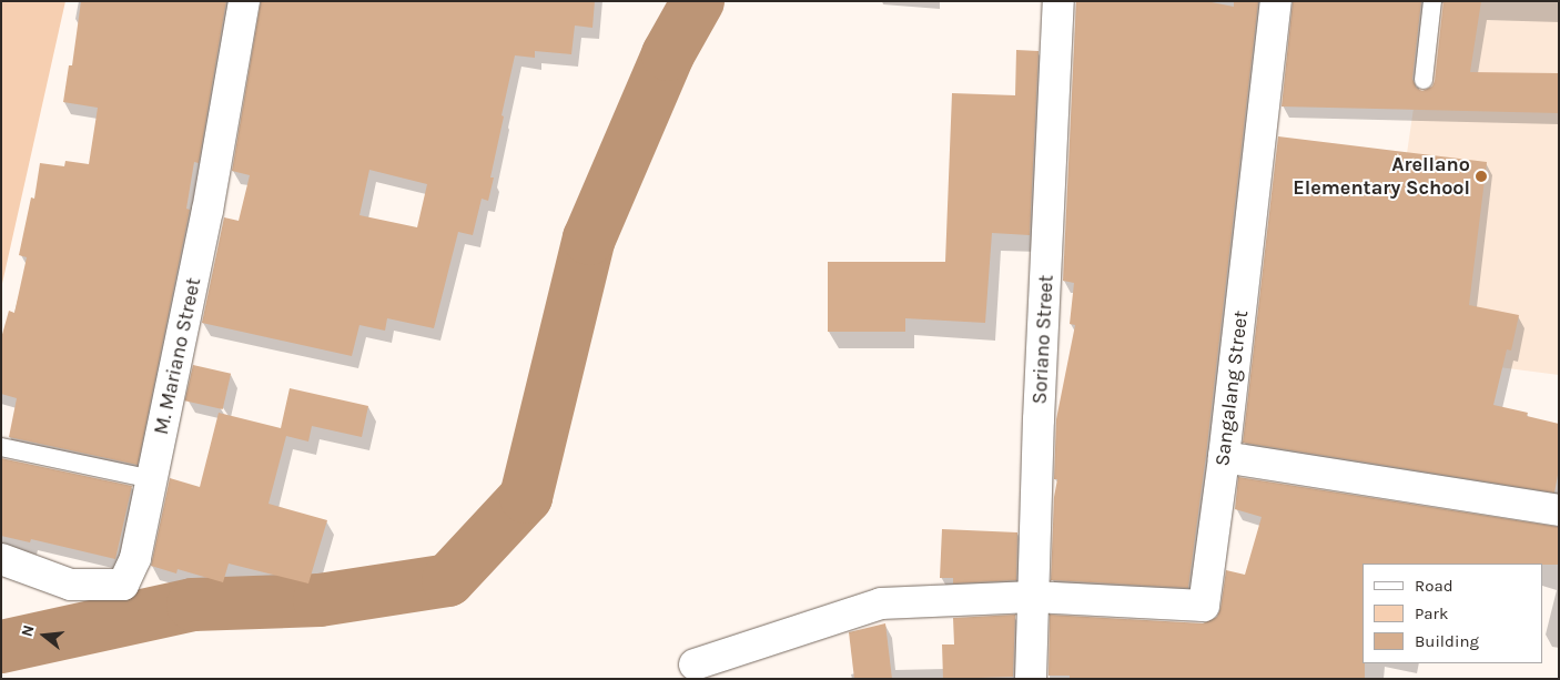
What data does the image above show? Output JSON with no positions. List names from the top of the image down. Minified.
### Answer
{"streets":{"street":["Soriano Street","M. Mariano Street","Sangalang Street"]},"crossings":[["Soriano Street","Sangalang Street"]],"places":["Arellano Elementary School"],"legend":["Road","Park","Building"],"north":"left"}
